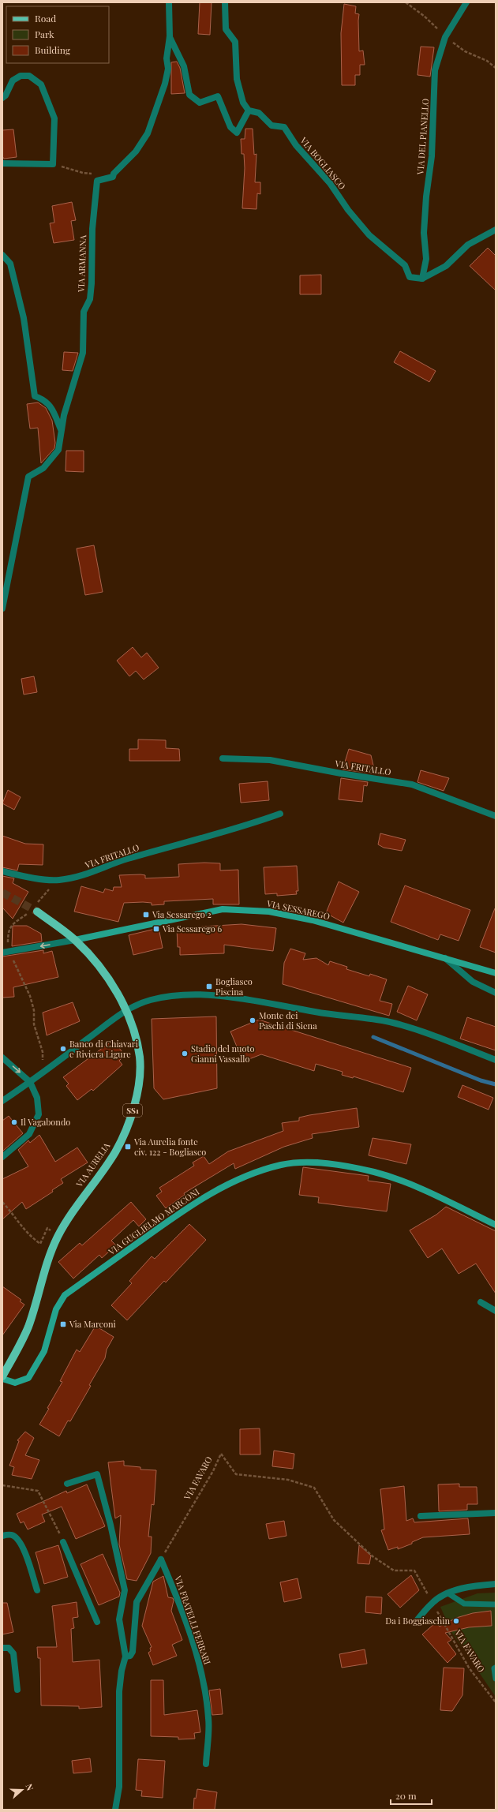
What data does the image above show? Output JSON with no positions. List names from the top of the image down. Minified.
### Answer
{"streets":{"main road":["SS1","VIA AURELIA"],"street":["VIA DEL PIANELLO","VIA BOGLIASCO","VIA ARMANNA","VIA FRITALLO","VIA SESSAREGO","VIA GUGLIELMO MARCONI","VIA FRATELLI FERRARI"],"path":["VIA FAVARO"]},"crossings":[["VIA DEL PIANELLO","VIA BOGLIASCO"],["VIA SESSAREGO","VIA AURELIA"],["VIA AURELIA","VIA GUGLIELMO MARCONI"],["VIA FAVARO","VIA FRATELLI FERRARI"]],"places":{"transit":["Via Sessarego 2","Via Sessarego 6","Bogliasco Piscina","Via Aurelia fonte civ. 122 - Bogliasco","Via Marconi"],"other":["Monte dei Paschi di Siena","Banco di Chiavari e Riviera Ligure","Stadio del nuoto Gianni Vassallo","Il Vagabondo","Da i Boggiaschin"]},"legend":["Road","Park","Building"],"scale_bar":"20 m","north":"right"}
